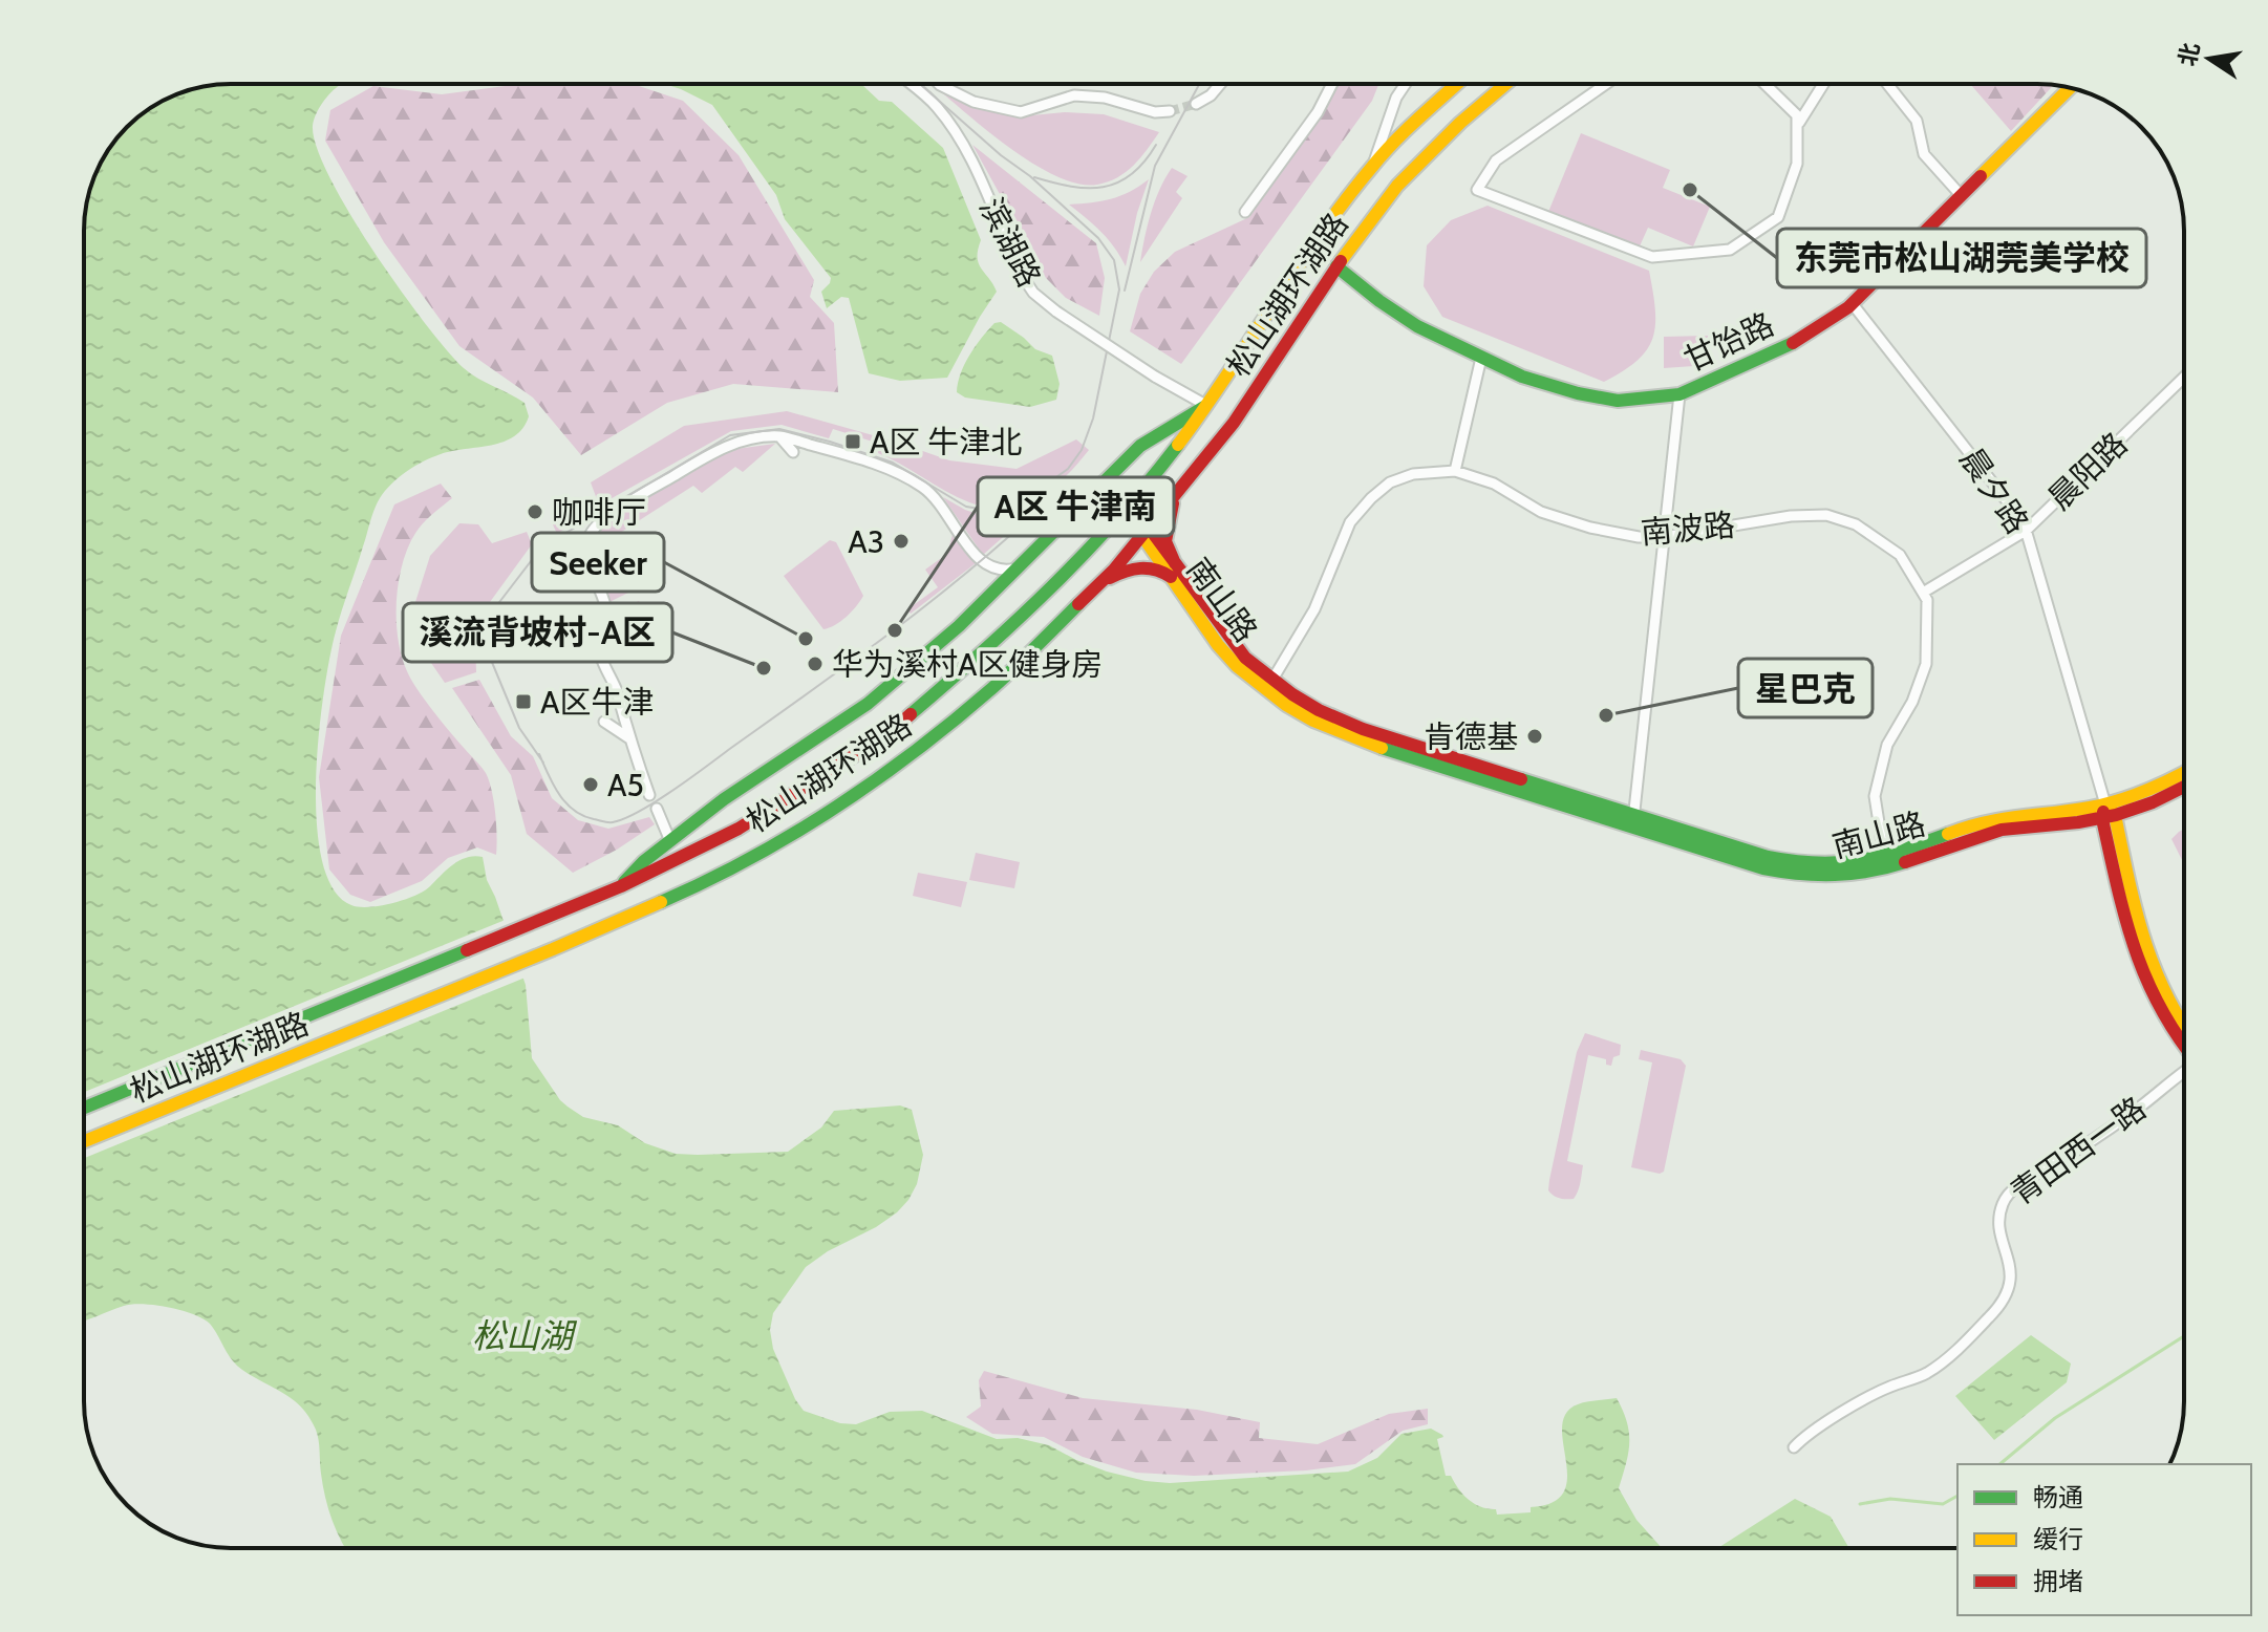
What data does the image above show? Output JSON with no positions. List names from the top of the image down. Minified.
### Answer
{"streets":{"main road":["松山湖环湖路","甘饴路","南山路"],"street":["滨湖路","晨阳路","晨夕路","南波路","青田西一路"]},"crossings":[["滨湖路","松山湖环湖路"],["松山湖环湖路","甘饴路"],["松山湖环湖路","南山路"],["甘饴路","晨夕路"],["晨阳路","晨夕路"],["晨阳路","南波路"],["晨夕路","南山路"],["南波路","南山路"]],"water":["松山湖"],"places":{"other":["东莞市松山湖莞美学校","咖啡厅","A3","A区 牛津南","Seeker","华为溪村A区健身房","溪流背坡村-A区","星巴克","肯德基","A5"],"transit":["A区 牛津北","A区牛津"]},"legend":["畅通","缓行","拥堵"],"north":"left"}
